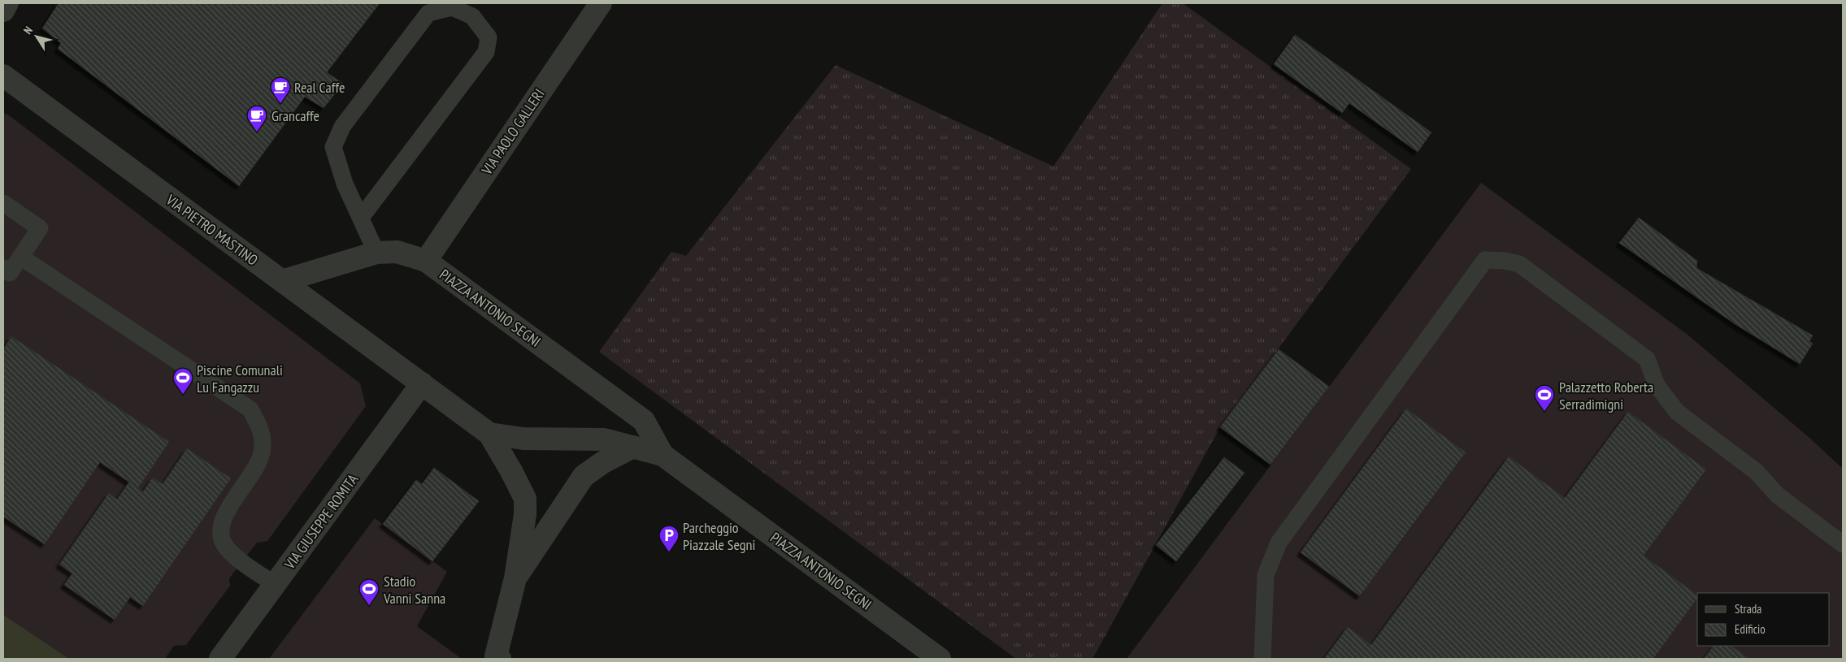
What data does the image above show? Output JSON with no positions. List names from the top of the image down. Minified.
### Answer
{"streets":{"street":["VIA PAOLO GALLERI","VIA PIETRO MASTINO","PIAZZA ANTONIO SEGNI","VIA GIUSEPPE ROMITA"]},"crossings":[["VIA PAOLO GALLERI","PIAZZA ANTONIO SEGNI"],["VIA PIETRO MASTINO","PIAZZA ANTONIO SEGNI"],["VIA PIETRO MASTINO","VIA GIUSEPPE ROMITA"],["PIAZZA ANTONIO SEGNI","VIA GIUSEPPE ROMITA"]],"places":{"cafe":["Real Caffe","Grancaffe"],"sports":["Piscine Comunali Lu Fangazzu","Palazzetto Roberta Serradimigni","Stadio Vanni Sanna"],"parking":["Parcheggio Piazzale Segni"]},"legend":["Strada","Edificio"],"north":"top left"}
